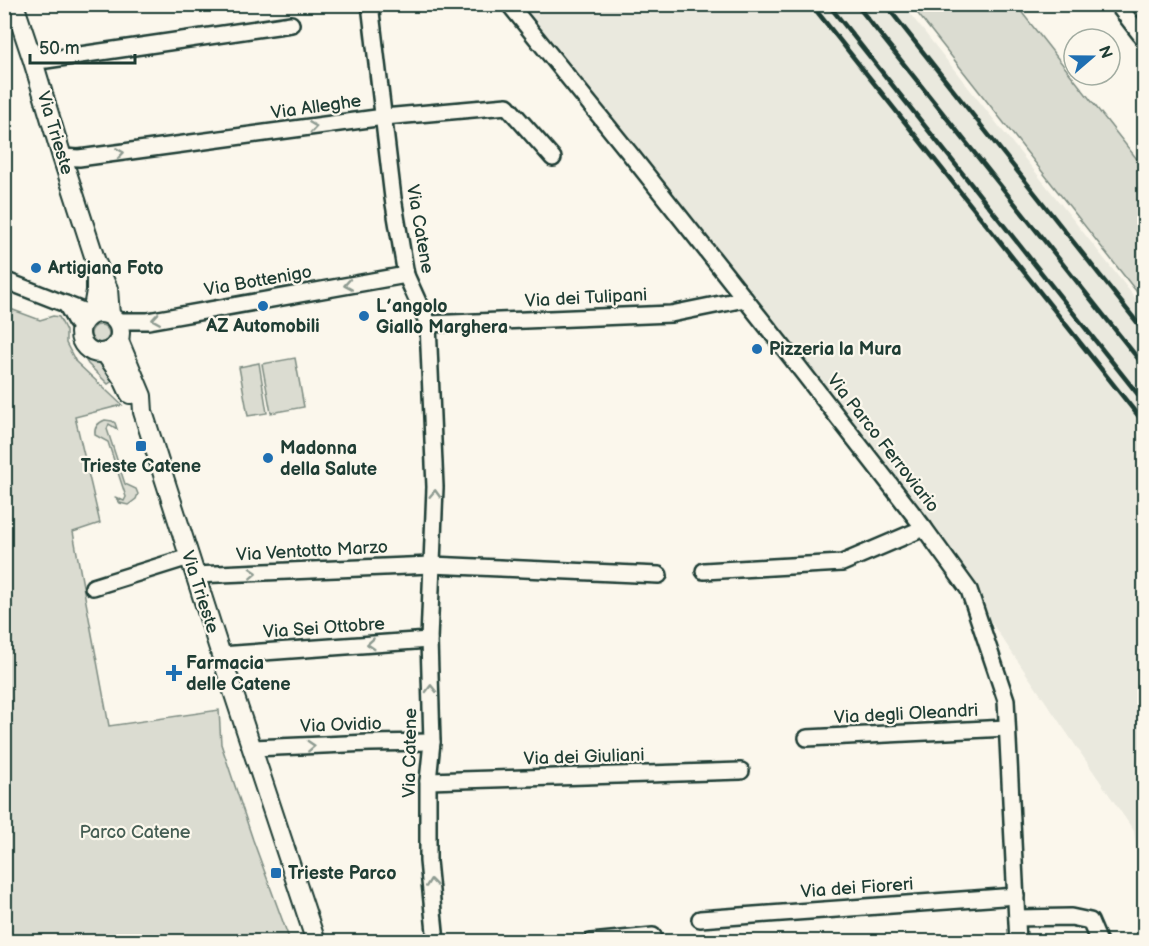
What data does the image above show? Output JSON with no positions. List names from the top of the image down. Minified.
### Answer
{"streets":{"street":["Via Alleghe","Via Trieste","Via Catene","Via Bottenigo","Via dei Tulipani","Via Parco Ferroviario","Via Ventotto Marzo","Via Sei Ottobre","Via degli Oleandri","Via Ovidio","Via dei Giuliani","Via dei Fioreri"]},"crossings":[["Via Alleghe","Via Trieste"],["Via Alleghe","Via Catene"],["Via Trieste","Via Bottenigo"],["Via Trieste","Via Ventotto Marzo"],["Via Trieste","Via Sei Ottobre"],["Via Trieste","Via Ovidio"],["Via Catene","Via Bottenigo"],["Via Catene","Via dei Tulipani"],["Via Catene","Via Ventotto Marzo"],["Via Catene","Via Sei Ottobre"],["Via Catene","Via Ovidio"],["Via Catene","Via dei Giuliani"],["Via dei Tulipani","Via Parco Ferroviario"],["Via Parco Ferroviario","Via degli Oleandri"],["Via Parco Ferroviario","Via dei Fioreri"]],"one_way":["Via Catene","Via Bottenigo","Via Ventotto Marzo","Via Sei Ottobre","Via Ovidio"],"parks":["Parco Catene"],"places":{"other":["Artigiana Foto","AZ Automobili","L’angolo Giallo Marghera","Pizzeria la Mura","Madonna della Salute"],"transit":["Trieste Catene","Trieste Parco"],"health":["Farmacia delle Catene"]},"scale_bar":"50 m","north":"right"}
